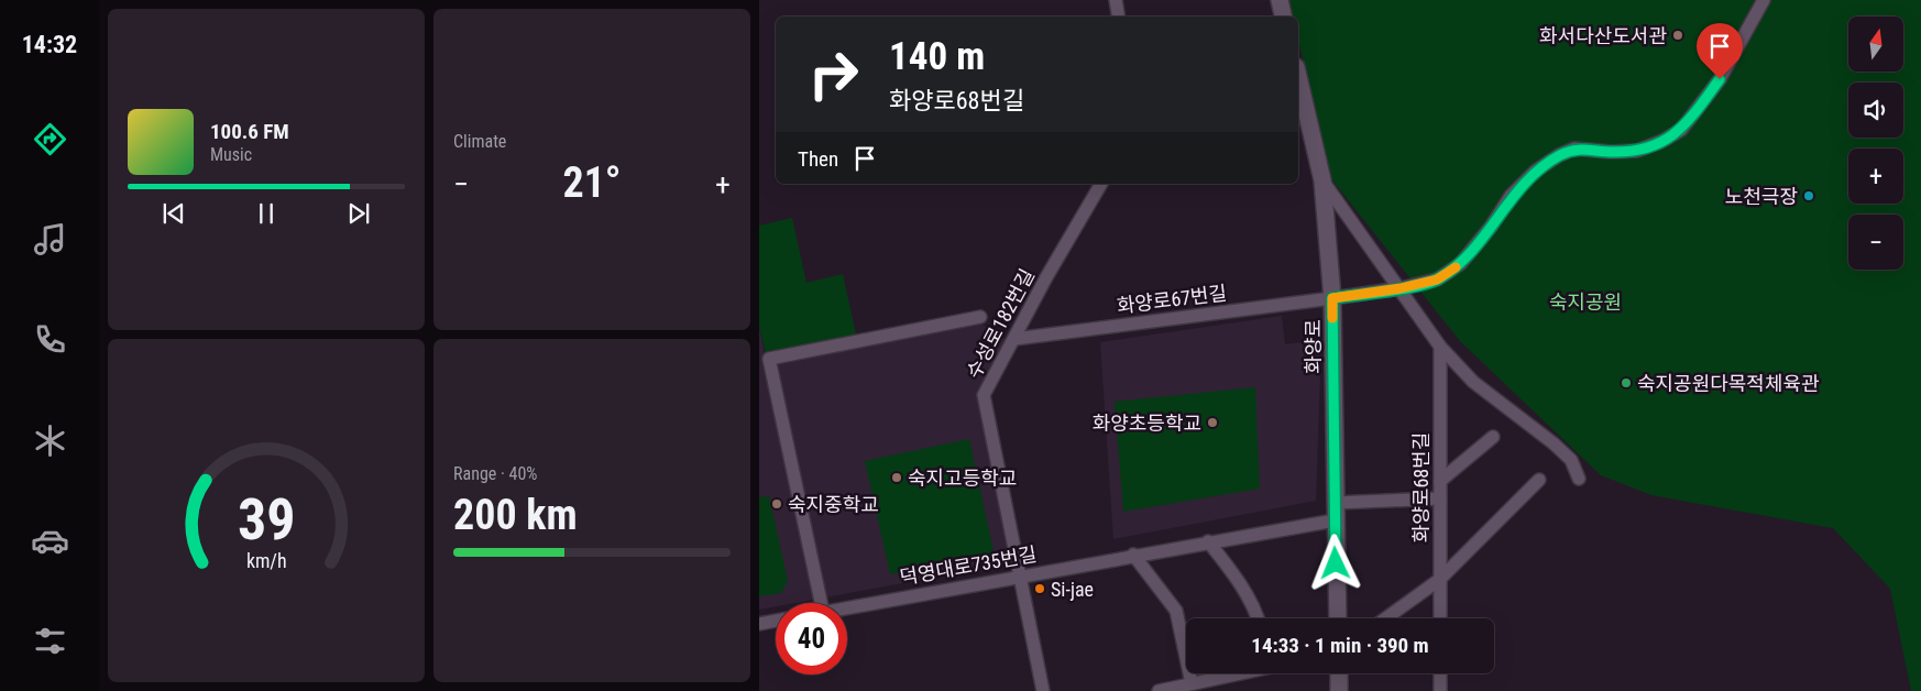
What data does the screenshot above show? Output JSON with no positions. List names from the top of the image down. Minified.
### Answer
{"streets":{"street":["화양로67번길","수성로182번길","화양로","화양로68번길","덕영대로735번길"]},"crossings":[["화양로67번길","수성로182번길"],["화양로67번길","화양로"],["수성로182번길","덕영대로735번길"],["화양로","덕영대로735번길"]],"parks":["숙지공원"],"places":["화서다산도서관","노천극장","숙지공원다목적체육관","화양초등학교","숙지고등학교","숙지중학교","Si-jae"],"north":"top","page":{"tabs":"14:32","tile":["Climate",["Range · 40%","200 km"]],"map_buttons":["+","−"],"turn":["140 m","화양로68번길"],"song":["100.6 FM","Music"],"then":"Then","heat":["−","21°","+"],"limit":"40","trip":"14:33 · 1 min · 390 m","gauge":["39","km/h"]}}
